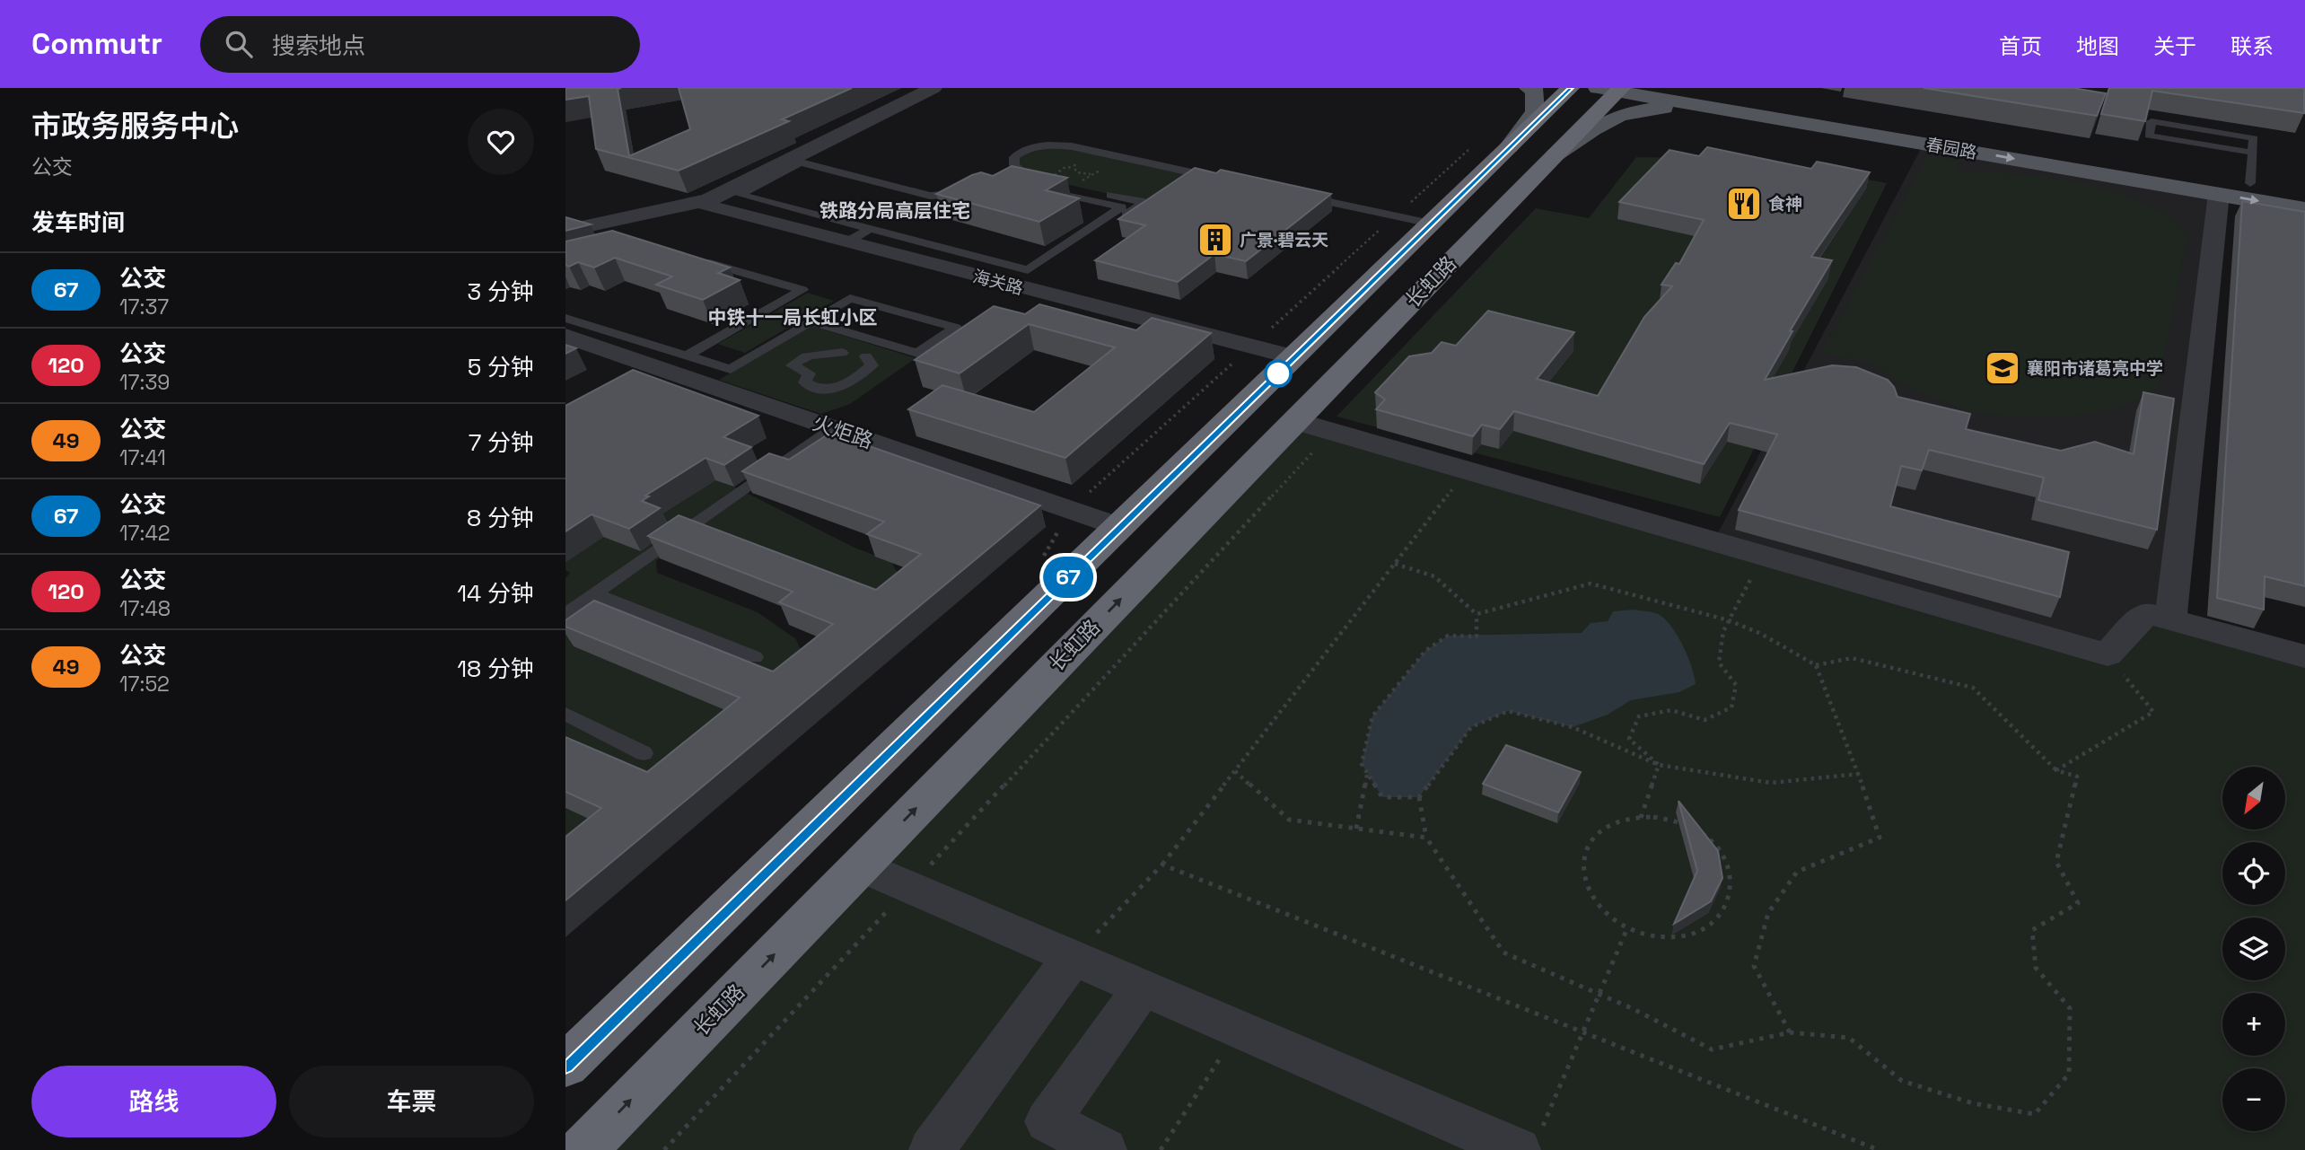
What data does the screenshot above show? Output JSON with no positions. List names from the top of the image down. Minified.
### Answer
{"streets":{"highway":["长虹路"],"main road":["春园路"],"street":["海关路","火炬路"]},"crossings":[["春园路","长虹路"],["海关路","长虹路"],["长虹路","火炬路"]],"districts":["铁路分局高层住宅","中铁十一局长虹小区"],"places":{"restaurant":["食神"],"building":["广景·碧云天"],"school or university":["襄阳市诸葛亮中学"]},"lines":["bus line 67"],"north":"bottom left","page":{"header":"Commutr","search":"搜索地点","nav":["首页","地图","关于","联系"],"heading":[["市政务服务中心","公交"],"发车时间"],"on_map":"67","list":[{"mark":"67","name":"公交","note":"17:37","value":"3 分钟"},{"mark":"120","name":"公交","note":"17:39","value":"5 分钟"},{"mark":"49","name":"公交","note":"17:41","value":"7 分钟"},{"mark":"67","name":"公交","note":"17:42","value":"8 分钟"},{"mark":"120","name":"公交","note":"17:48","value":"14 分钟"},{"mark":"49","name":"公交","note":"17:52","value":"18 分钟"}],"map_buttons":["+","−"],"buttons":["路线","车票"]}}
